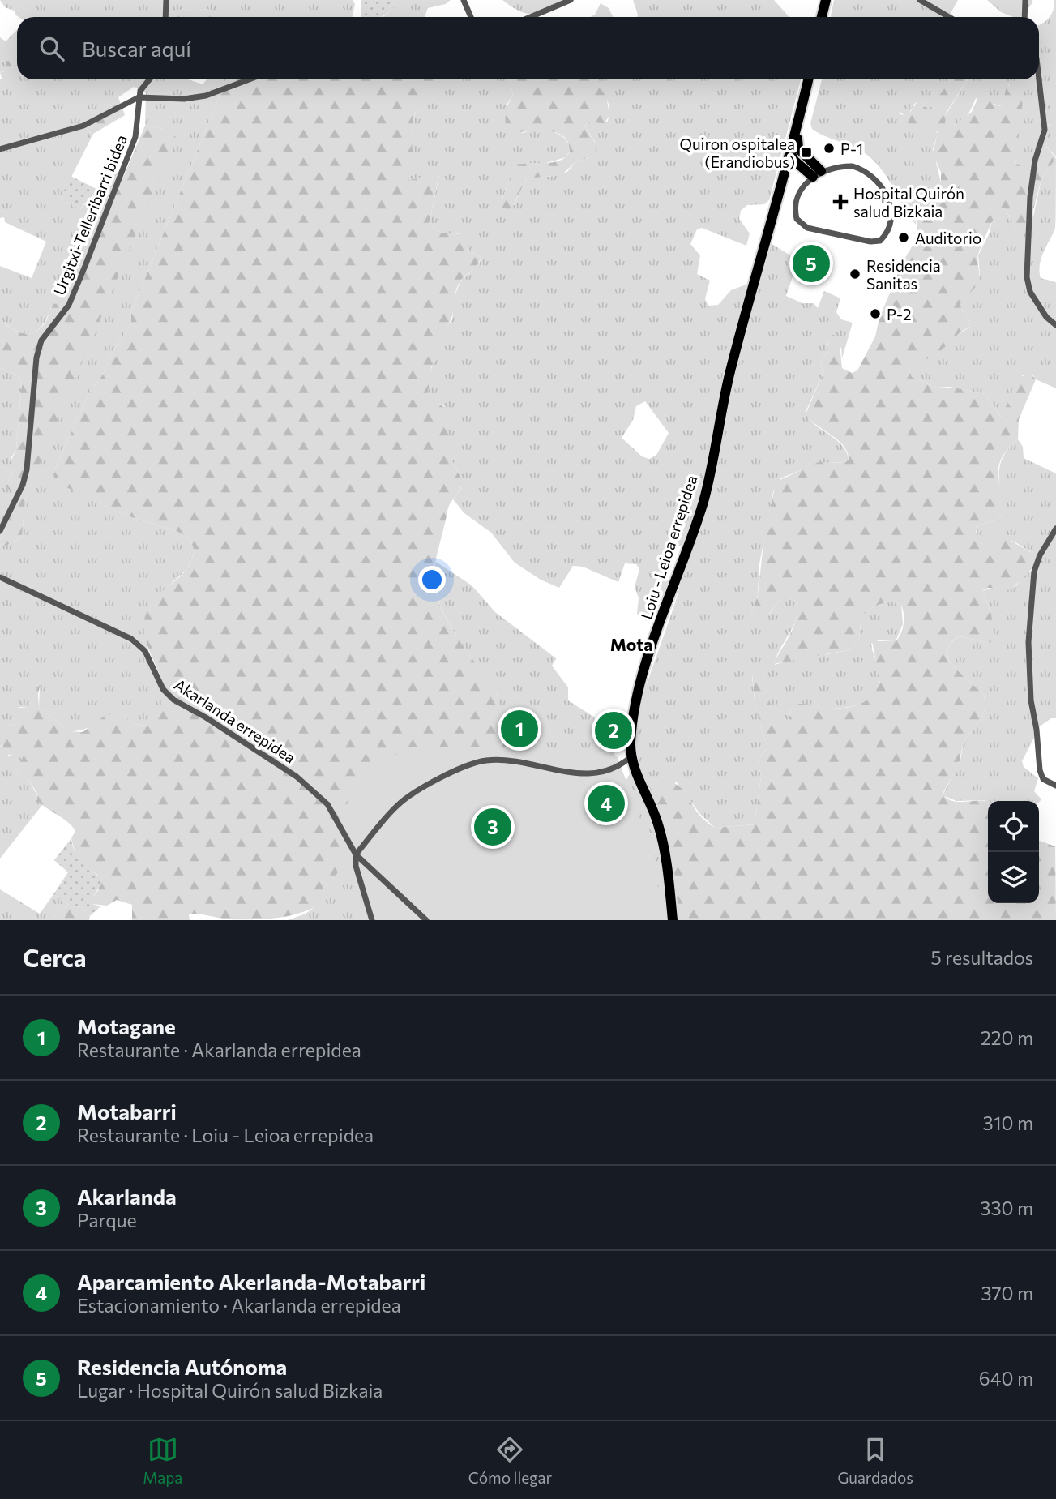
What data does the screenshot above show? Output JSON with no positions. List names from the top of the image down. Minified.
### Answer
{"streets":{"main road":["Loiu - Leioa errepidea"],"street":["Urgitxi-Telleribarri bidea","Akarlanda errepidea"]},"districts":["Mota"],"places":{"other":["P-1","Auditorio","Residencia Sanitas","P-2"],"transit":["Quiron ospitalea (Erandiobus)"],"health":["Hospital Quirón salud Bizkaia"]},"page":{"search":"Buscar aquí","pins":["5","1","2","4","3"],"heading":["Cerca","5 resultados"],"list":[{"mark":"1","name":"Motagane","note":"Restaurante · Akarlanda errepidea","value":"220 m"},{"mark":"2","name":"Motabarri","note":"Restaurante · Loiu - Leioa errepidea","value":"310 m"},{"mark":"3","name":"Akarlanda","note":"Parque","value":"330 m"},{"mark":"4","name":"Aparcamiento Akerlanda-Motabarri","note":"Estacionamiento · Akarlanda errepidea","value":"370 m"},{"mark":"5","name":"Residencia Autónoma","note":"Lugar · Hospital Quirón salud Bizkaia","value":"640 m"}],"nav":["Mapa","Cómo llegar","Guardados"]}}
